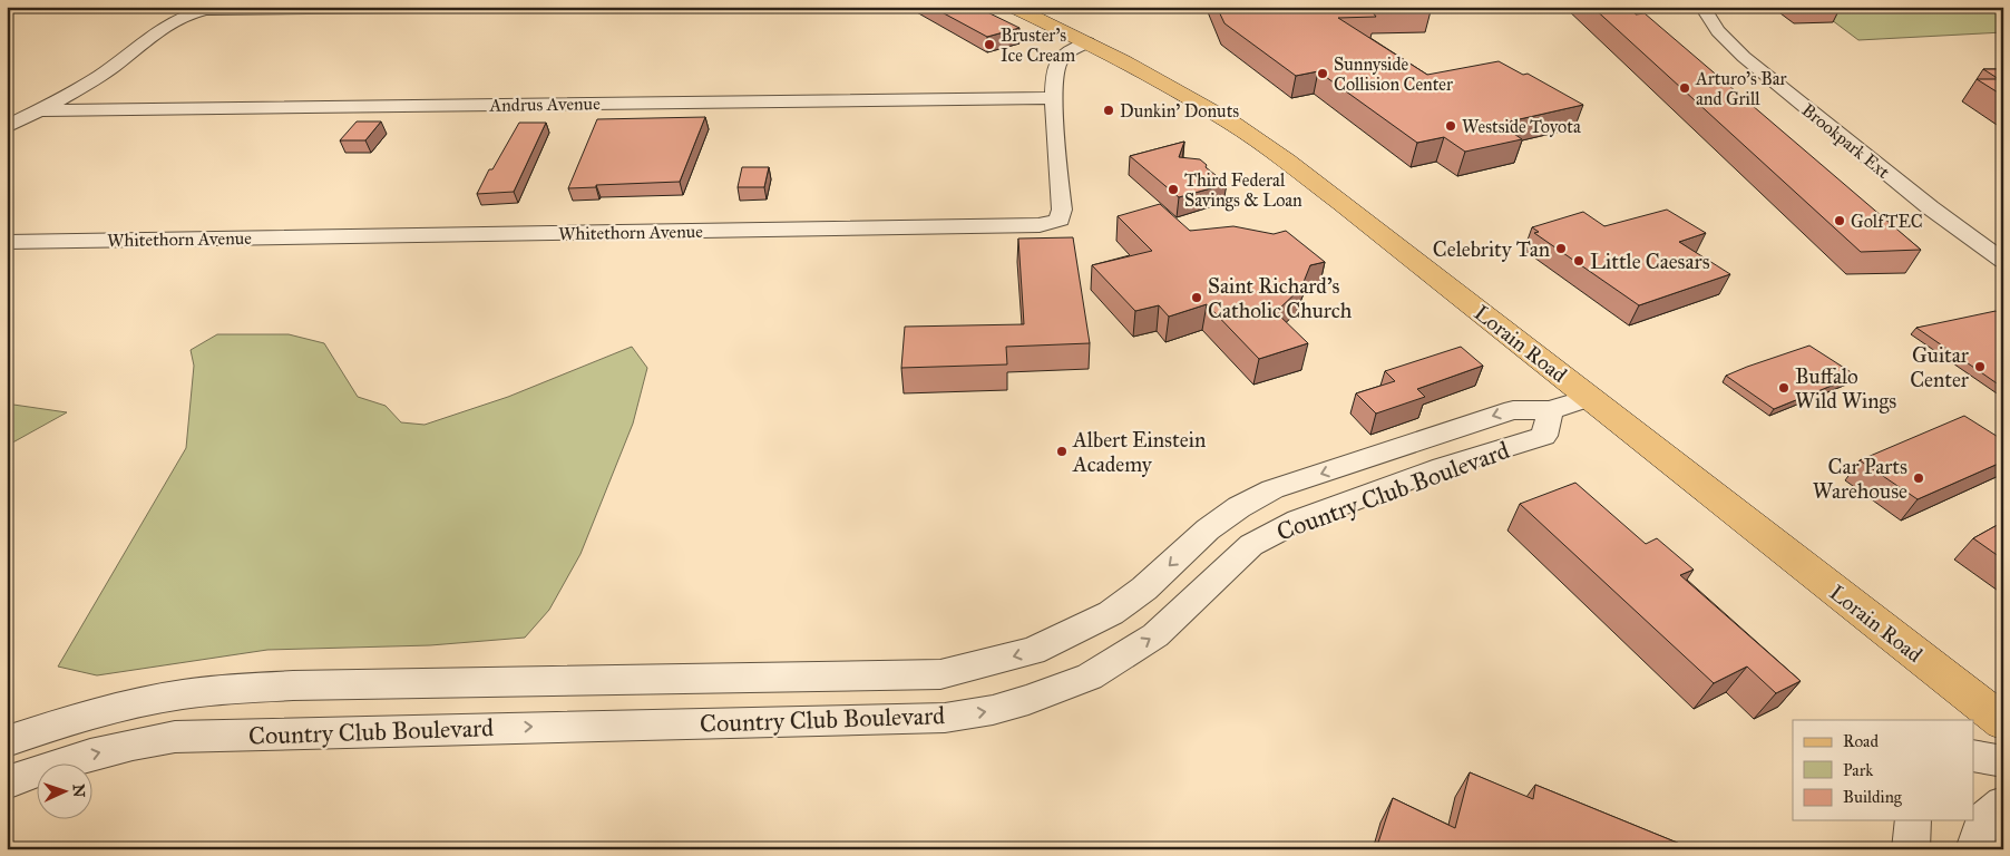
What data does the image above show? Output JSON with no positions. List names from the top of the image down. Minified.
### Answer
{"streets":{"main road":["Lorain Road"],"street":["Andrus Avenue","Brookpark Ext","Whitethorn Avenue","Country Club Boulevard"]},"crossings":[["Andrus Avenue","Whitethorn Avenue"],["Whitethorn Avenue","Lorain Road"],["Lorain Road","Country Club Boulevard"]],"places":["Bruster's Ice Cream","Sunnyside Collision Center","Arturo's Bar and Grill","Dunkin' Donuts","Westside Toyota","Third Federal Savings & Loan","GolfTEC","Celebrity Tan","Little Caesars","Saint Richard's Catholic Church","Guitar Center","Buffalo Wild Wings","Albert Einstein Academy","Car Parts Warehouse"],"legend":["Road","Park","Building"],"north":"right"}
